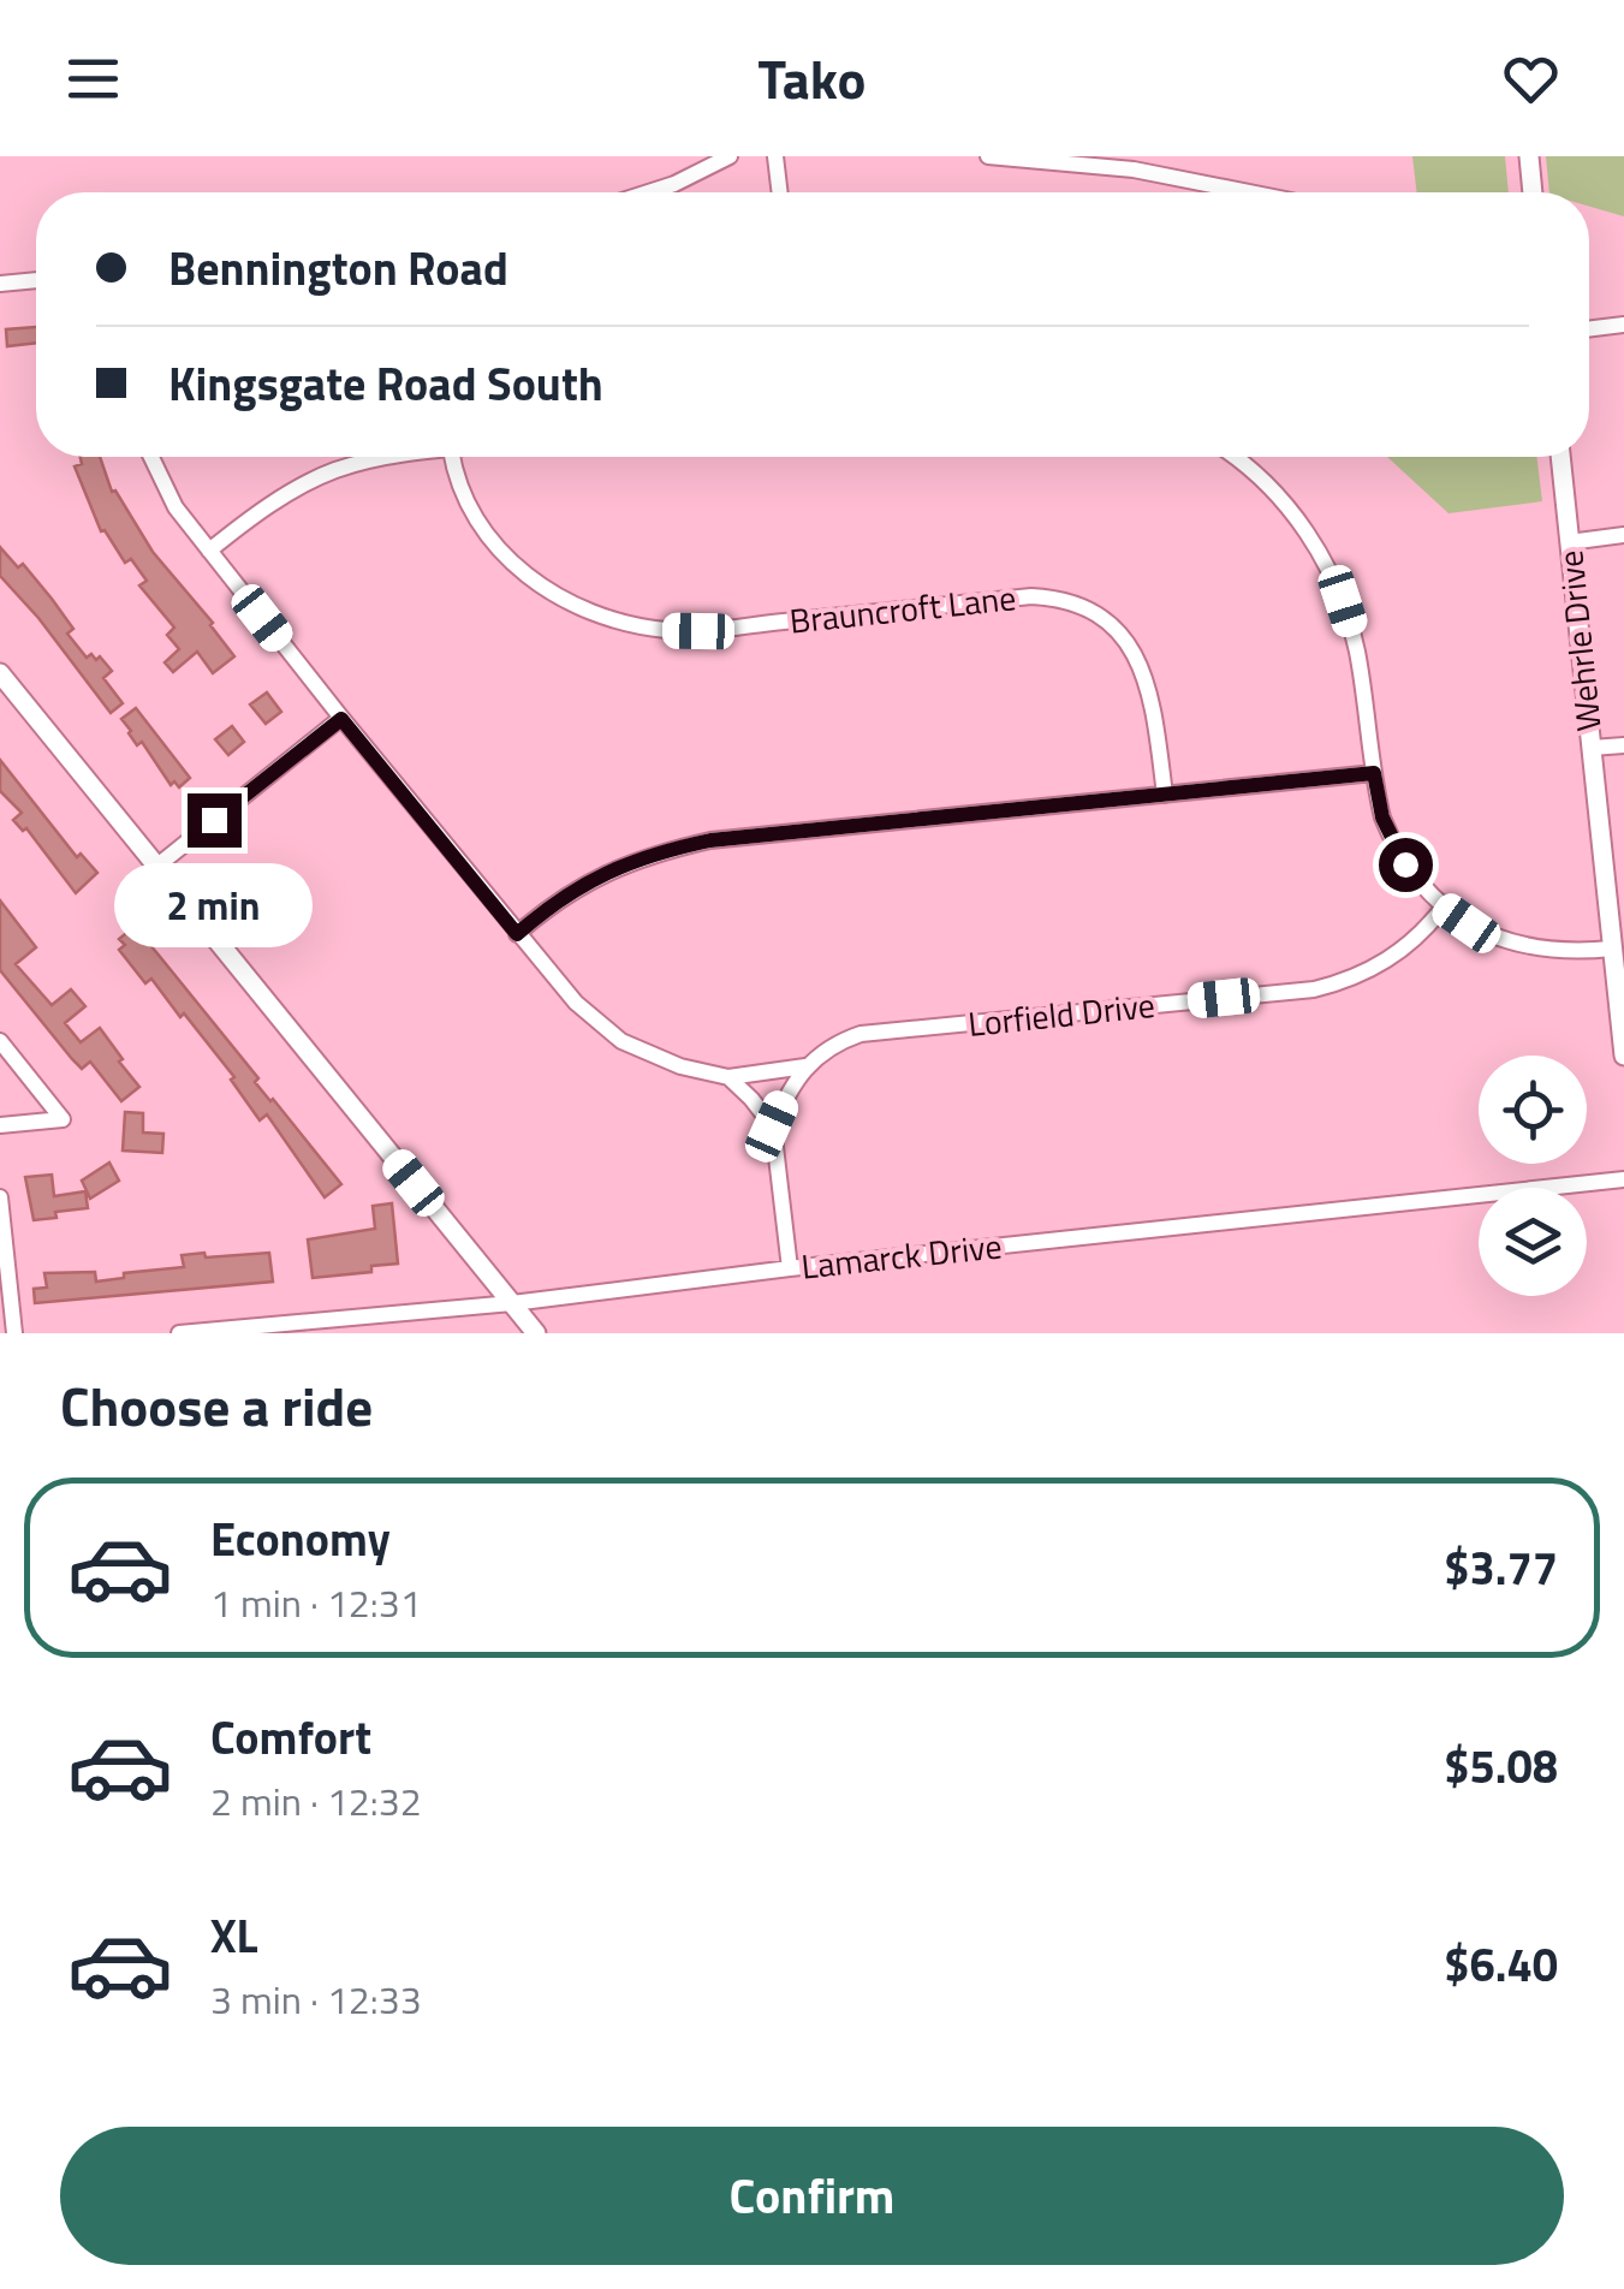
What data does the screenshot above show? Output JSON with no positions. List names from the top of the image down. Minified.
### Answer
{"streets":{"street":["Brauncroft Lane","Wehrle Drive","Lorfield Drive","Lamarck Drive"]},"page":{"header":"Tako","banner":["Bennington Road","Kingsgate Road South"],"bubble":"2 min","heading":"Choose a ride","list":[{"name":"Economy","note":"1 min · 12:31","value":"$3.77"},{"name":"Comfort","note":"2 min · 12:32","value":"$5.08"},{"name":"XL","note":"3 min · 12:33","value":"$6.40"}],"buttons":"Confirm"}}
